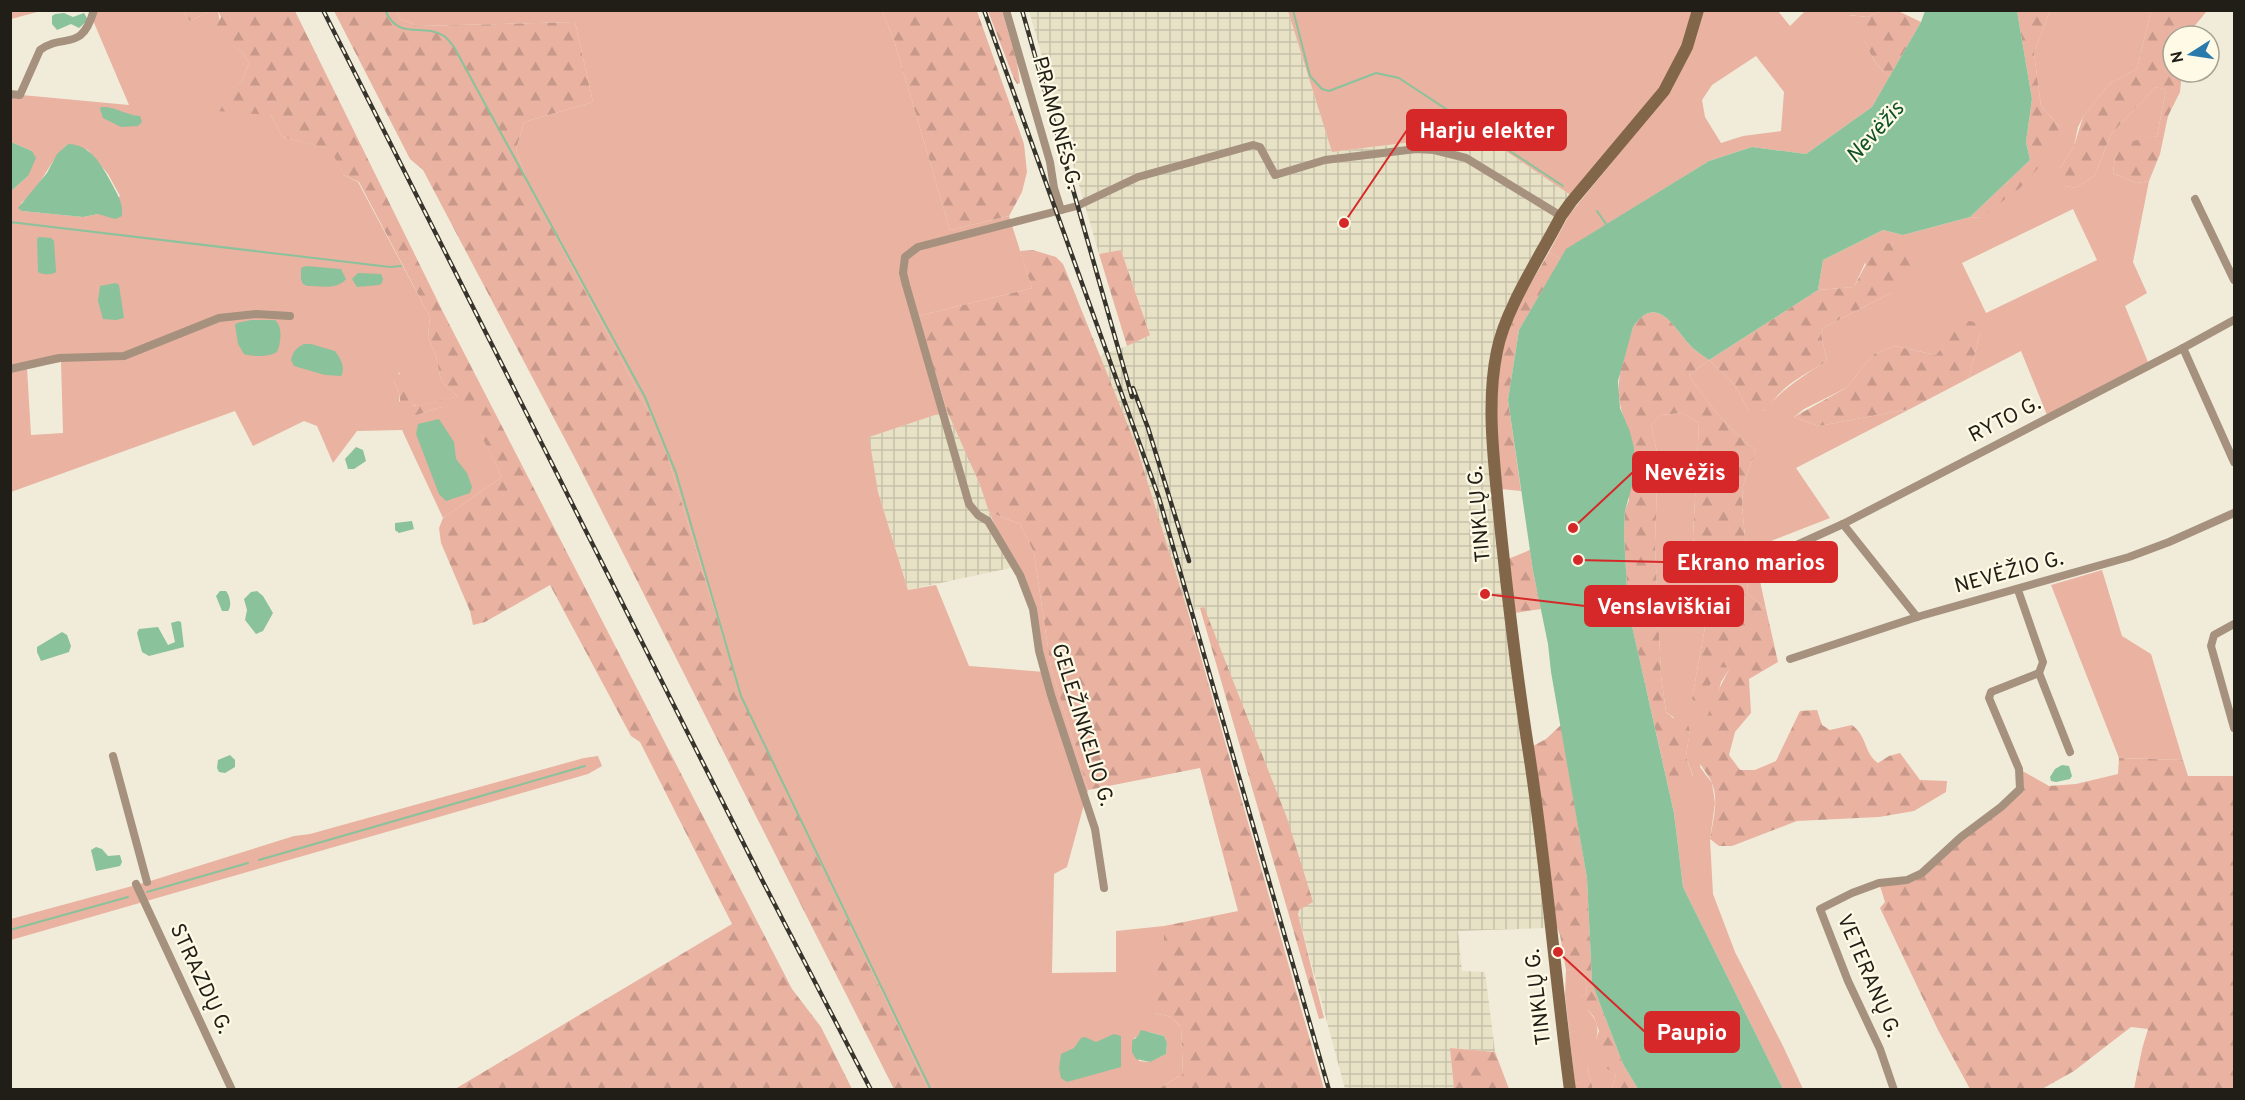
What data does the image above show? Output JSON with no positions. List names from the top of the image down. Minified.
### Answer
{"streets":{"main road":["TINKLŲ G."],"street":["PRAMONĖS G.","RYTO G.","NEVĖŽIO G.","GELEŽINKELIO G.","VETERANŲ G.","STRAZDŲ G."]},"crossings":[["PRAMONĖS G.","GELEŽINKELIO G."]],"water":["Nevėžis"],"places":["Harju elekter","Nevėžis","Ekrano marios","Venslaviškiai","Paupio"],"north":"left"}
